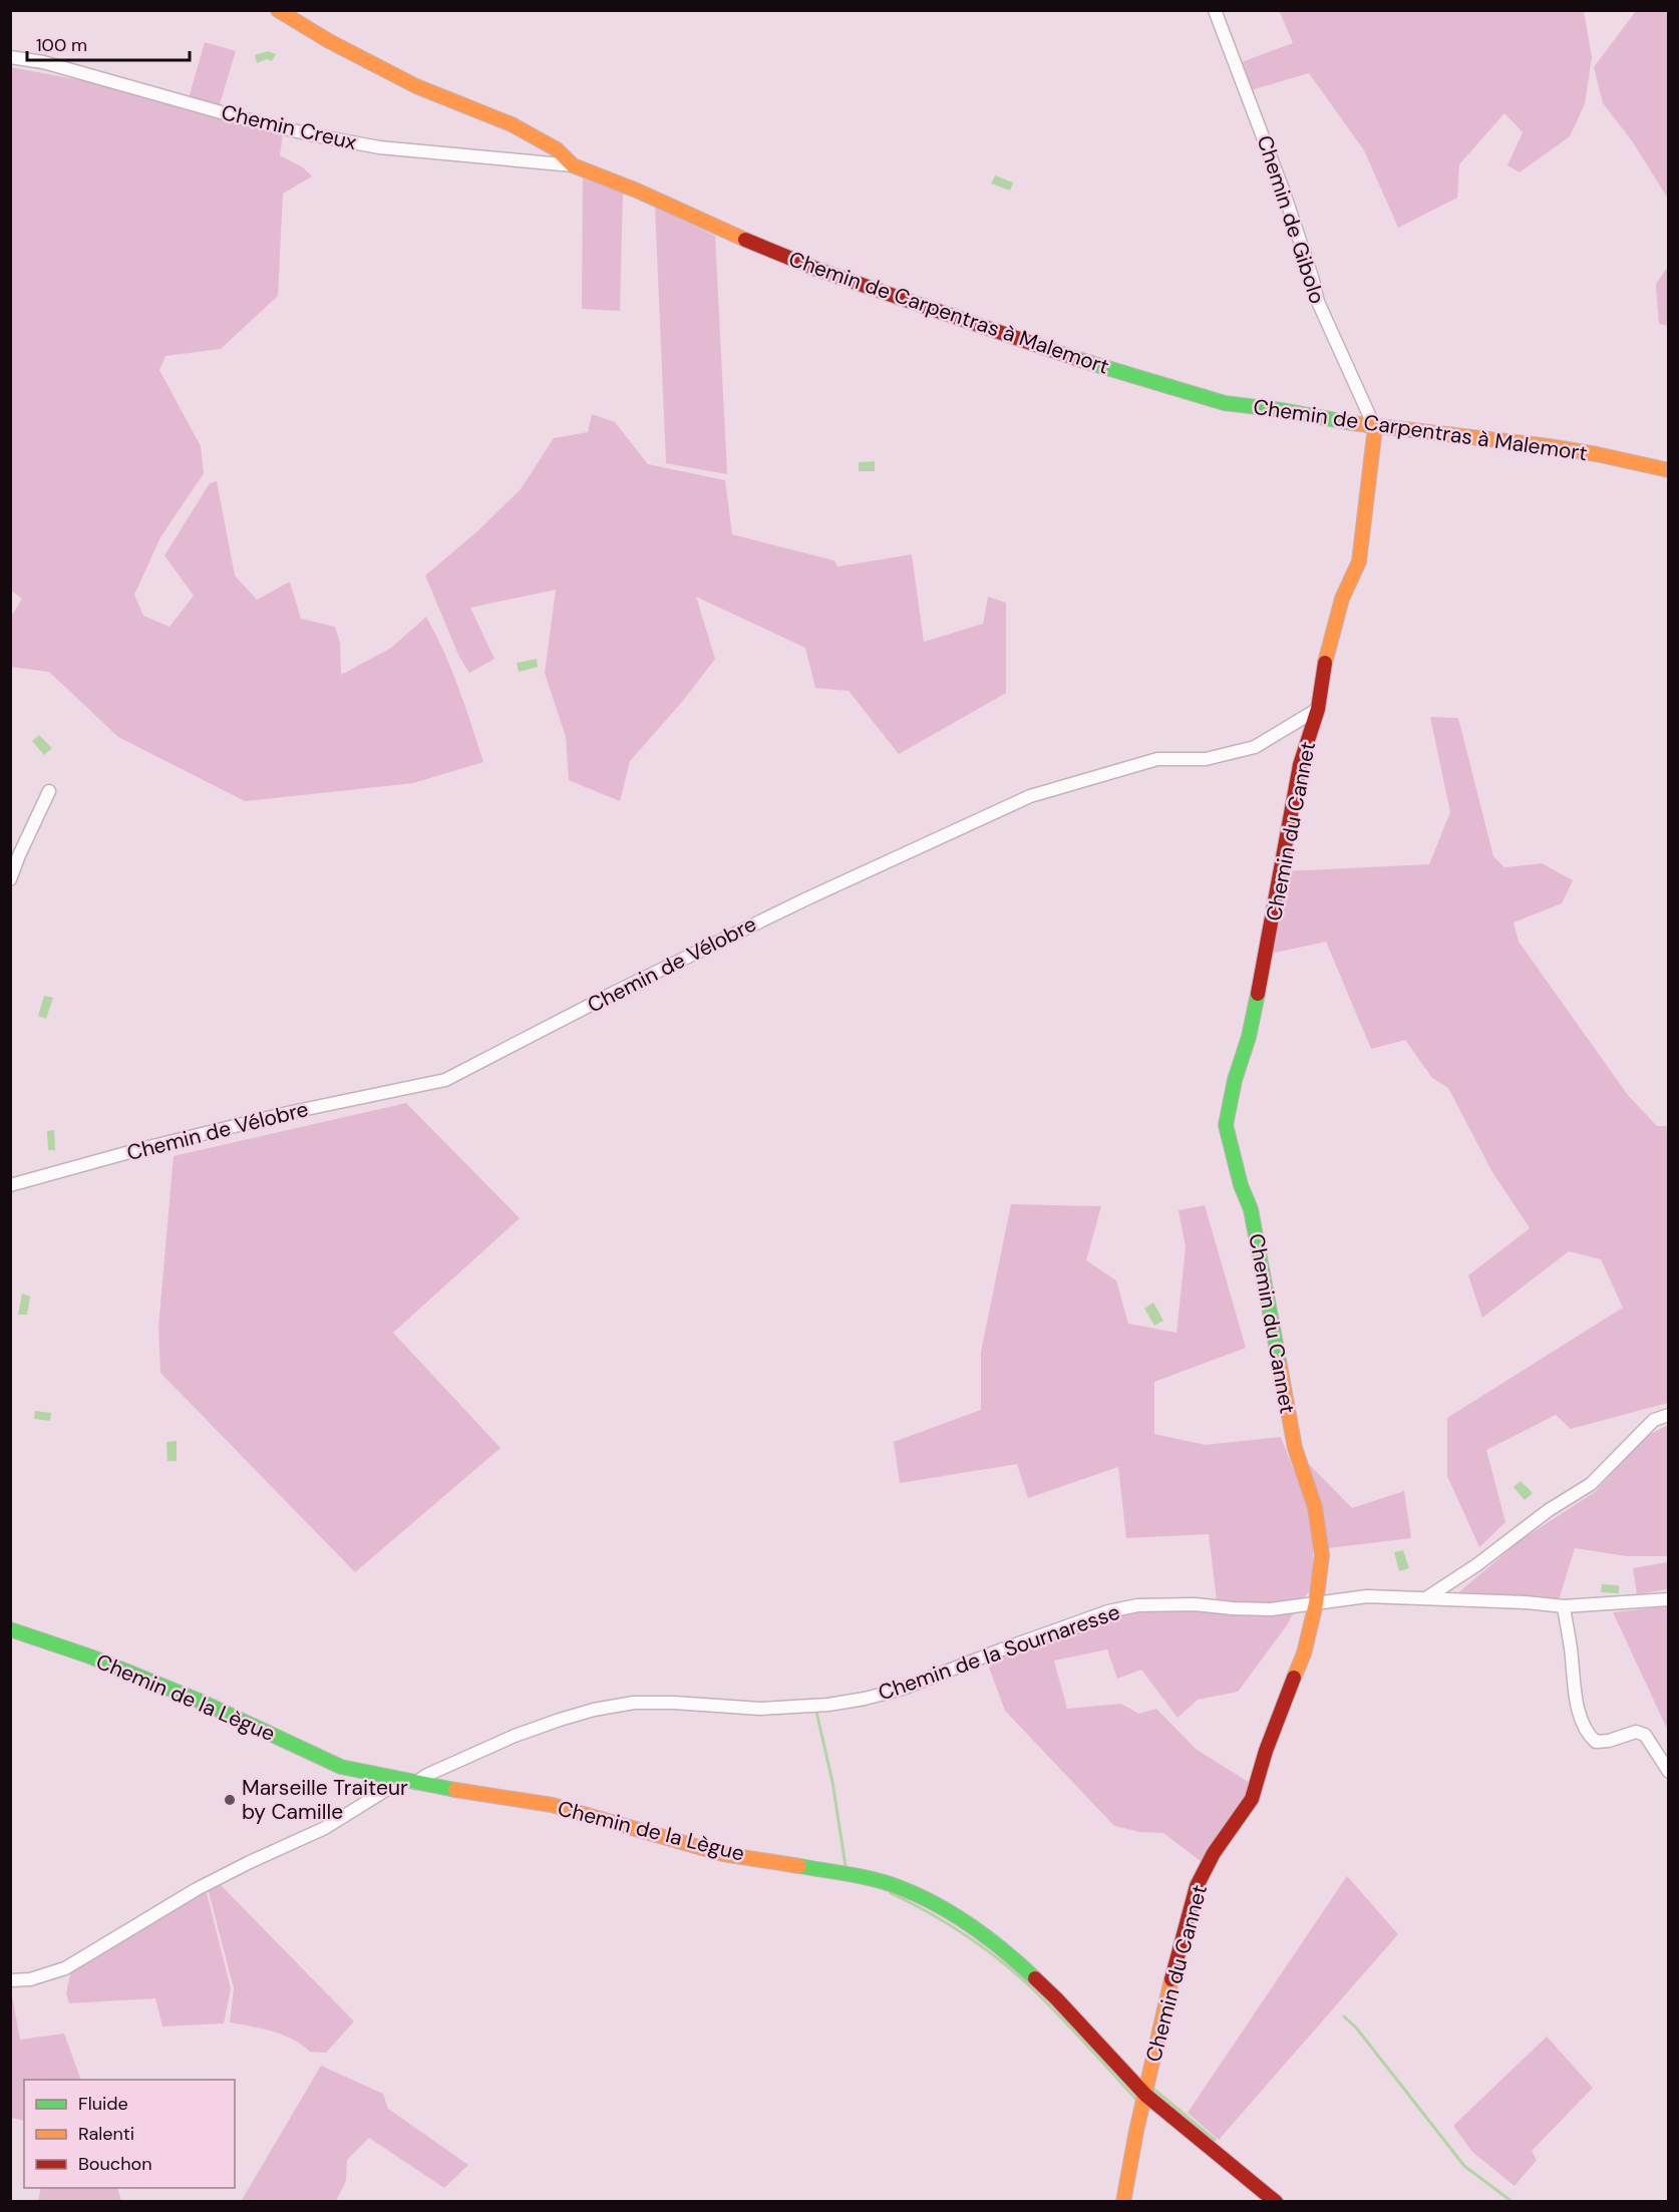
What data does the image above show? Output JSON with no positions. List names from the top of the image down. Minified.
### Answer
{"streets":{"street":["Chemin Creux","Chemin de Gibolo","Chemin de Carpentras à Malemort","Chemin du Cannet","Chemin de Vélobre","Chemin de la Sournaresse","Chemin de la Lègue"]},"crossings":[["Chemin Creux","Chemin de Carpentras à Malemort"],["Chemin de Gibolo","Chemin de Carpentras à Malemort"],["Chemin de Gibolo","Chemin du Cannet"],["Chemin de Carpentras à Malemort","Chemin du Cannet"],["Chemin du Cannet","Chemin de Vélobre"],["Chemin du Cannet","Chemin de la Sournaresse"],["Chemin du Cannet","Chemin de la Lègue"],["Chemin de la Sournaresse","Chemin de la Lègue"]],"places":["Marseille Traiteur by Camille"],"legend":["Fluide","Ralenti","Bouchon"],"scale_bar":"100 m"}
